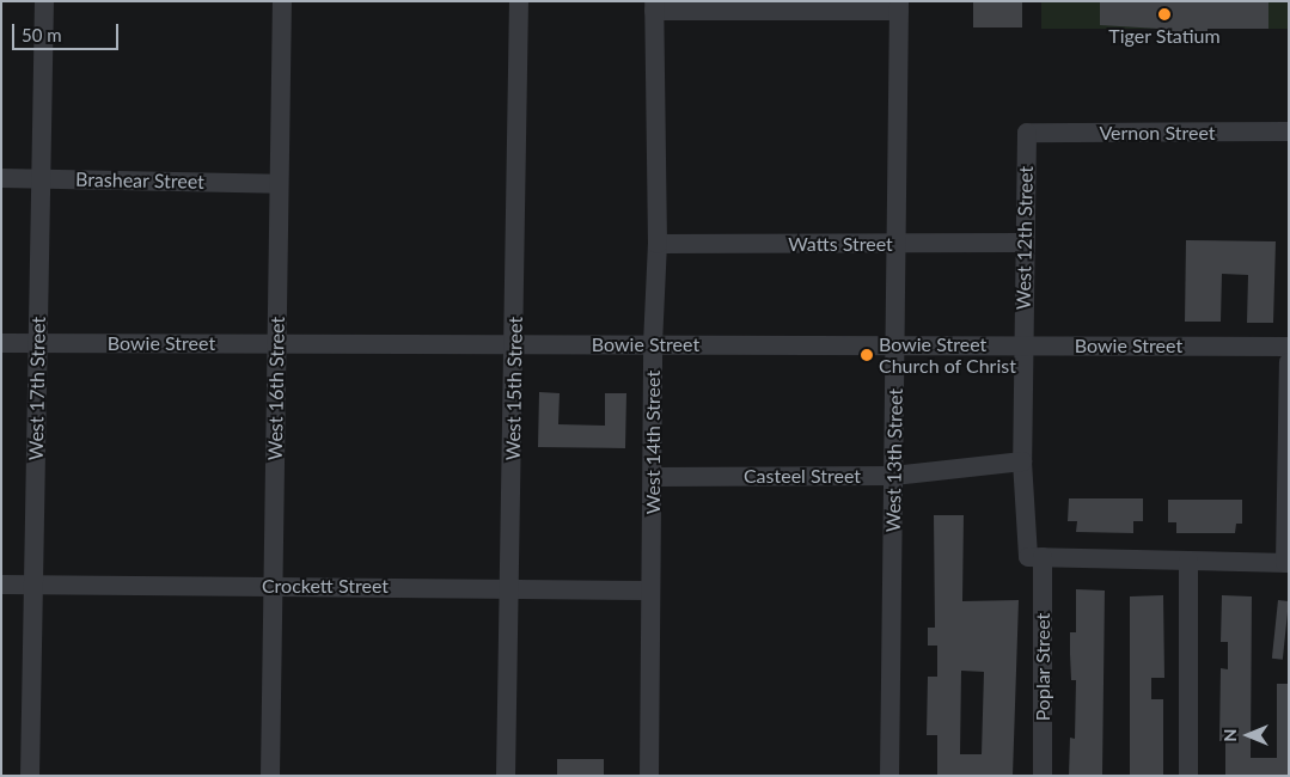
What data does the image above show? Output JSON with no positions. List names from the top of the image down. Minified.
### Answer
{"streets":{"street":["Vernon Street","Brashear Street","West 12th Street","Watts Street","Bowie Street","West 17th Street","West 16th Street","West 15th Street","West 14th Street","West 13th Street","Casteel Street","Crockett Street","Poplar Street"]},"crossings":[["Vernon Street","West 12th Street"],["Brashear Street","West 17th Street"],["Brashear Street","West 16th Street"],["West 12th Street","Watts Street"],["West 12th Street","Bowie Street"],["West 12th Street","Casteel Street"],["West 12th Street","Poplar Street"],["Watts Street","West 14th Street"],["Watts Street","West 13th Street"],["Bowie Street","West 17th Street"],["Bowie Street","West 16th Street"],["Bowie Street","West 15th Street"],["Bowie Street","West 14th Street"],["Bowie Street","West 13th Street"],["West 17th Street","Crockett Street"],["West 16th Street","Crockett Street"],["West 15th Street","Crockett Street"],["West 14th Street","Casteel Street"],["West 14th Street","Crockett Street"],["West 13th Street","Casteel Street"]],"places":["Tiger Statium","Bowie Street Church of Christ"],"scale_bar":"50 m","north":"left"}
